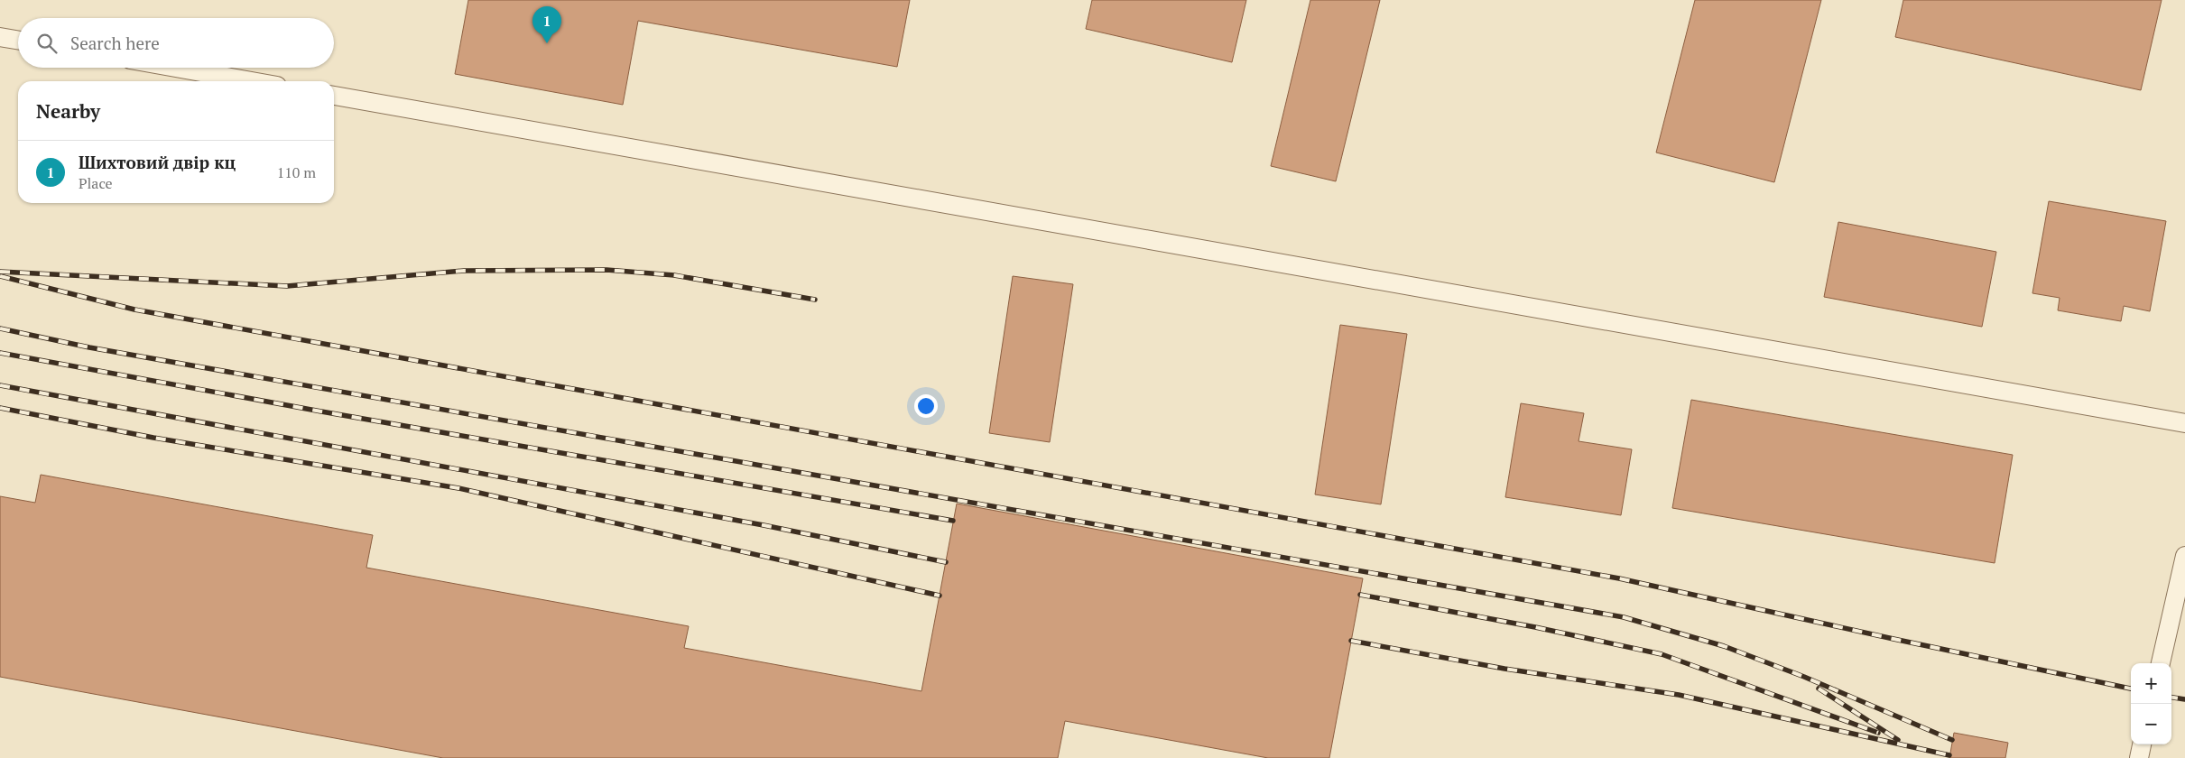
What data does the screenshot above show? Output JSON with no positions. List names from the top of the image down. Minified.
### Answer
{"page":{"pins":"1","search":"Search here","heading":"Nearby","list":[{"mark":"1","name":"Шихтовий двір кц","note":"Place","value":"110 m"}],"map_buttons":["+","−"]}}
